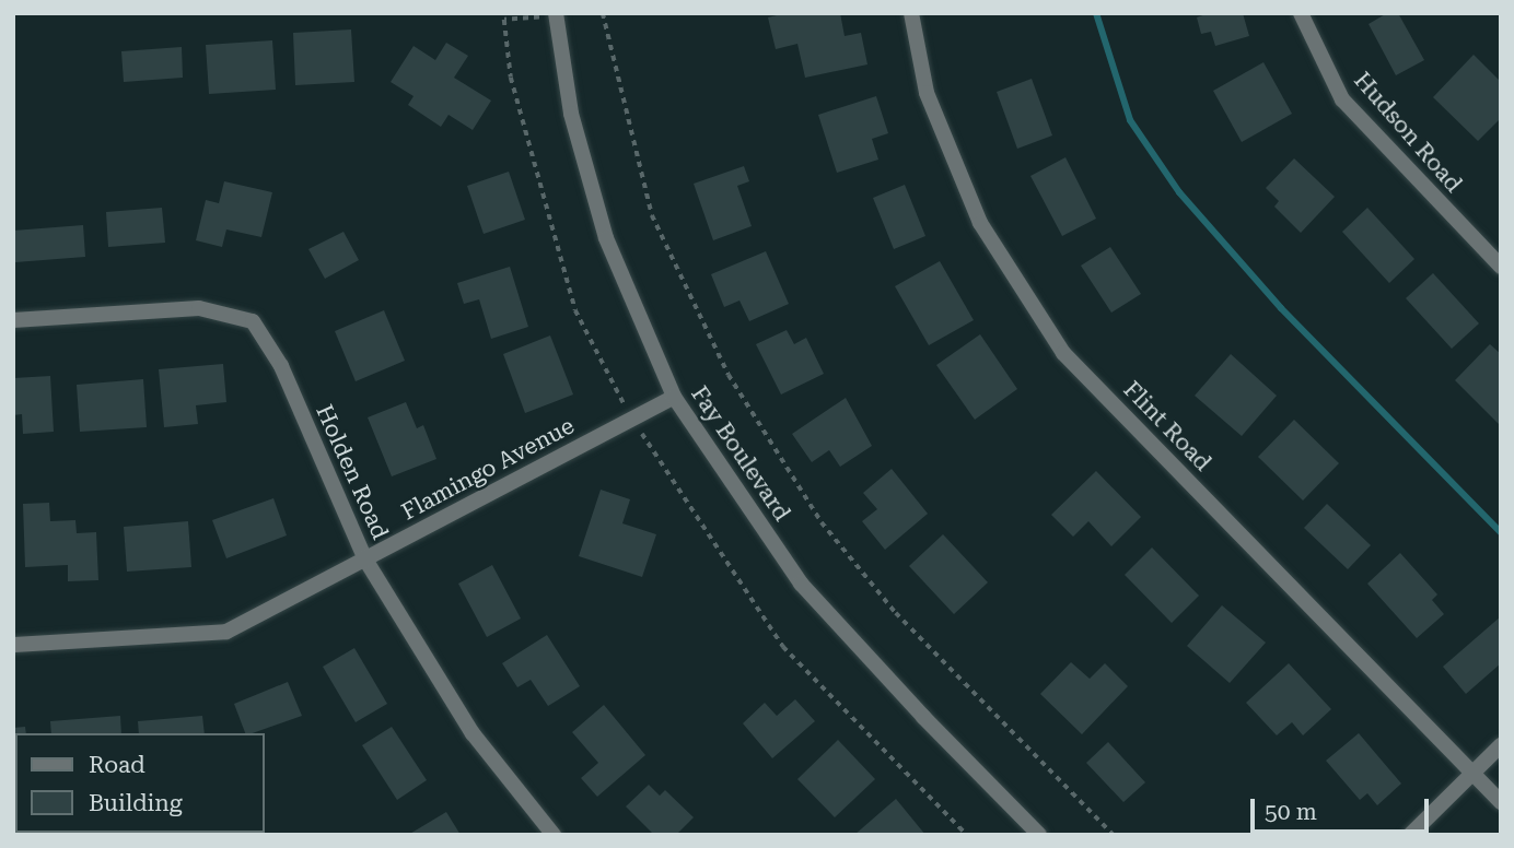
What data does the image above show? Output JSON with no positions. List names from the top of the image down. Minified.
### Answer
{"streets":{"street":["Hudson Road","Flint Road","Fay Boulevard","Flamingo Avenue","Holden Road"]},"crossings":[["Fay Boulevard","Flamingo Avenue"],["Flamingo Avenue","Holden Road"]],"legend":["Road","Building"],"scale_bar":"50 m"}
